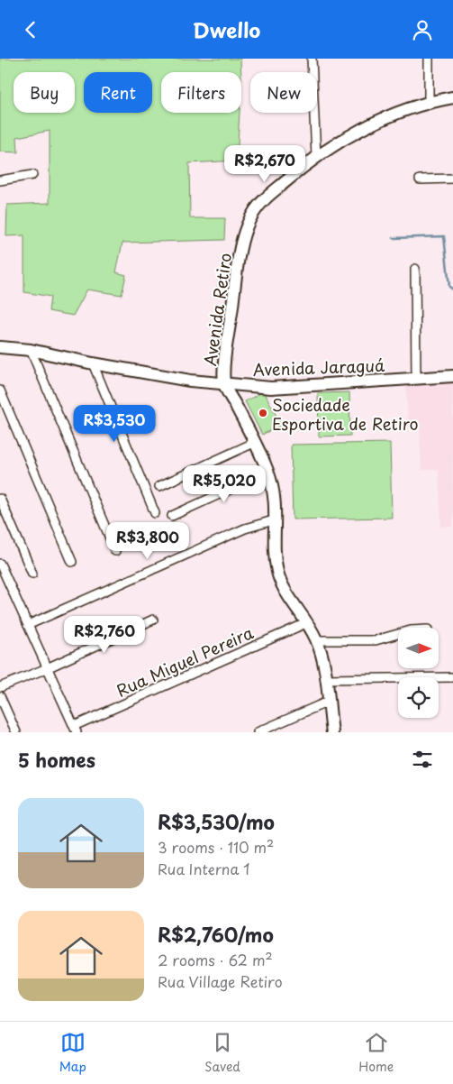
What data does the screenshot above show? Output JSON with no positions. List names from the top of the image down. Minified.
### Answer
{"streets":{"street":["Avenida Retiro","Avenida Jaraguá","Rua Miguel Pereira"]},"crossings":[["Avenida Retiro","Avenida Jaraguá"],["Avenida Retiro","Rua Miguel Pereira"]],"places":["Sociedade Esportiva de Retiro"],"north":"right","page":{"header":"Dwello","chip":["Buy","Rent","Filters","New"],"price":["R$2,670","R$3,530","R$5,020","R$3,800","R$2,760"],"heading":"5 homes","list":[{"name":"R$3,530/mo","note":"3 rooms · 110 m² · Rua Interna 1"},{"name":"R$2,760/mo","note":"2 rooms · 62 m² · Rua Village Retiro"}],"tabs":["Map","Saved","Home"]}}
